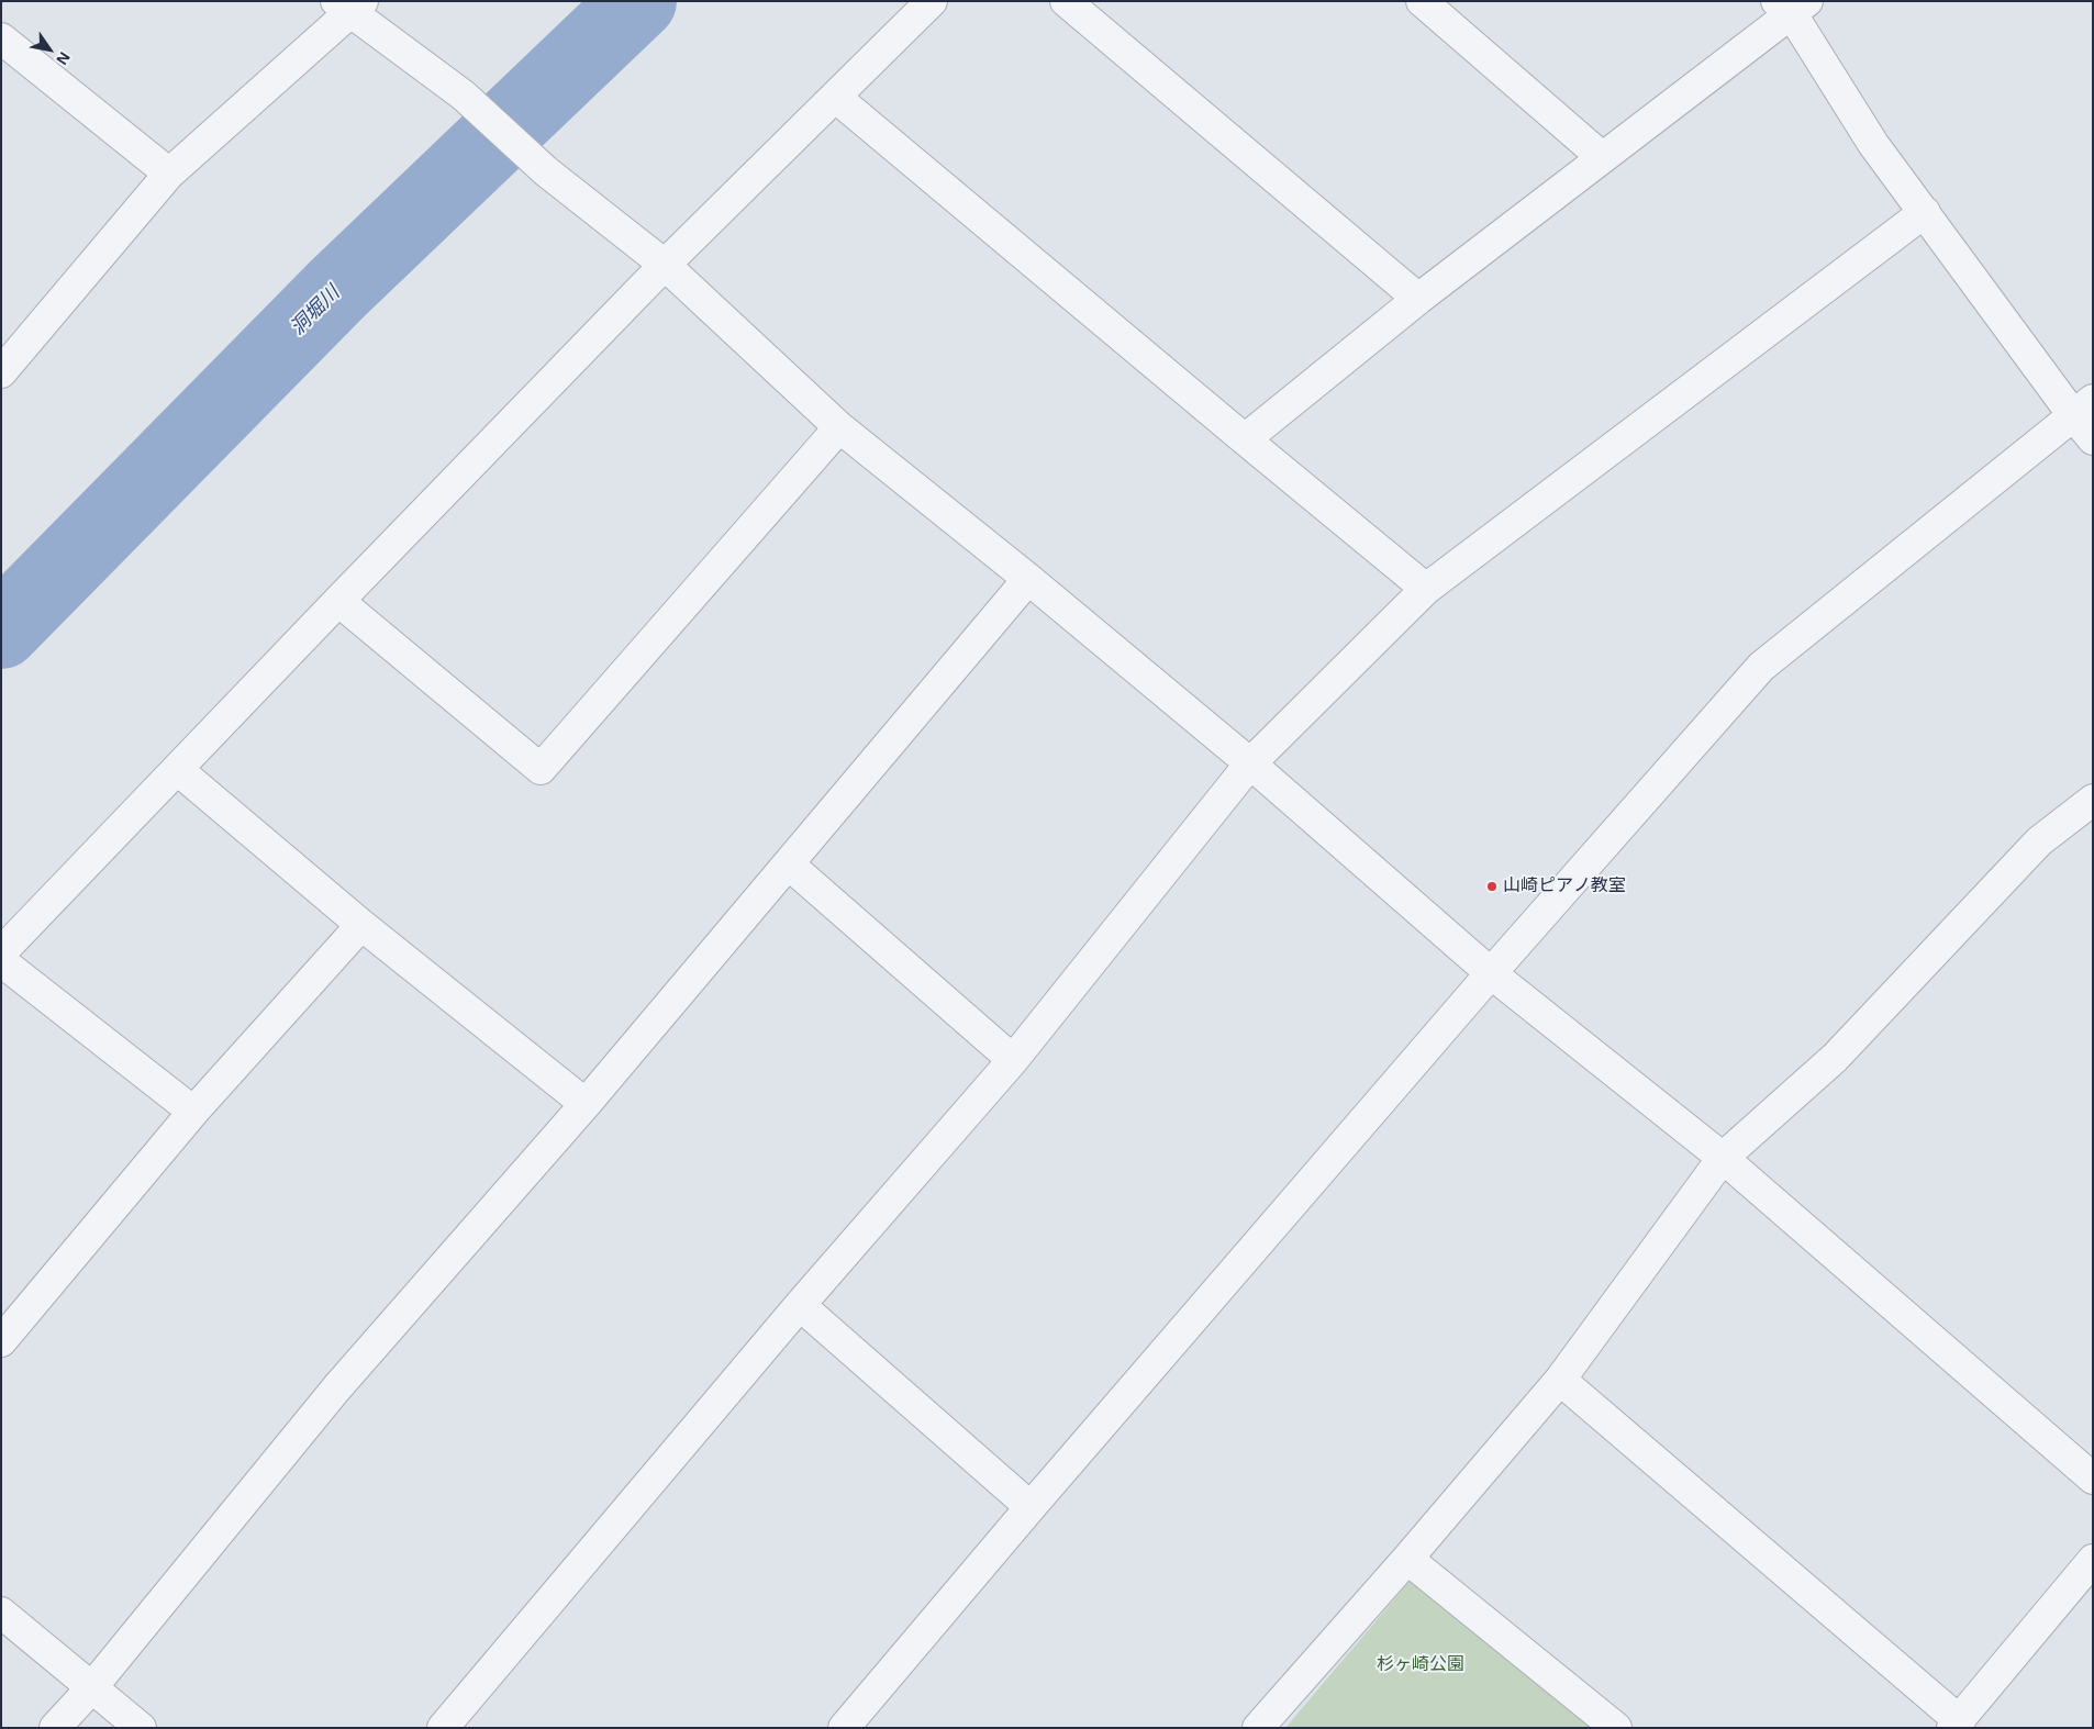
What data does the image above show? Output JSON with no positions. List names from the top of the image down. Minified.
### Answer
{"water":["洞堀川"],"parks":["杉ヶ崎公園"],"places":["山崎ピアノ教室"],"north":"bottom right"}
